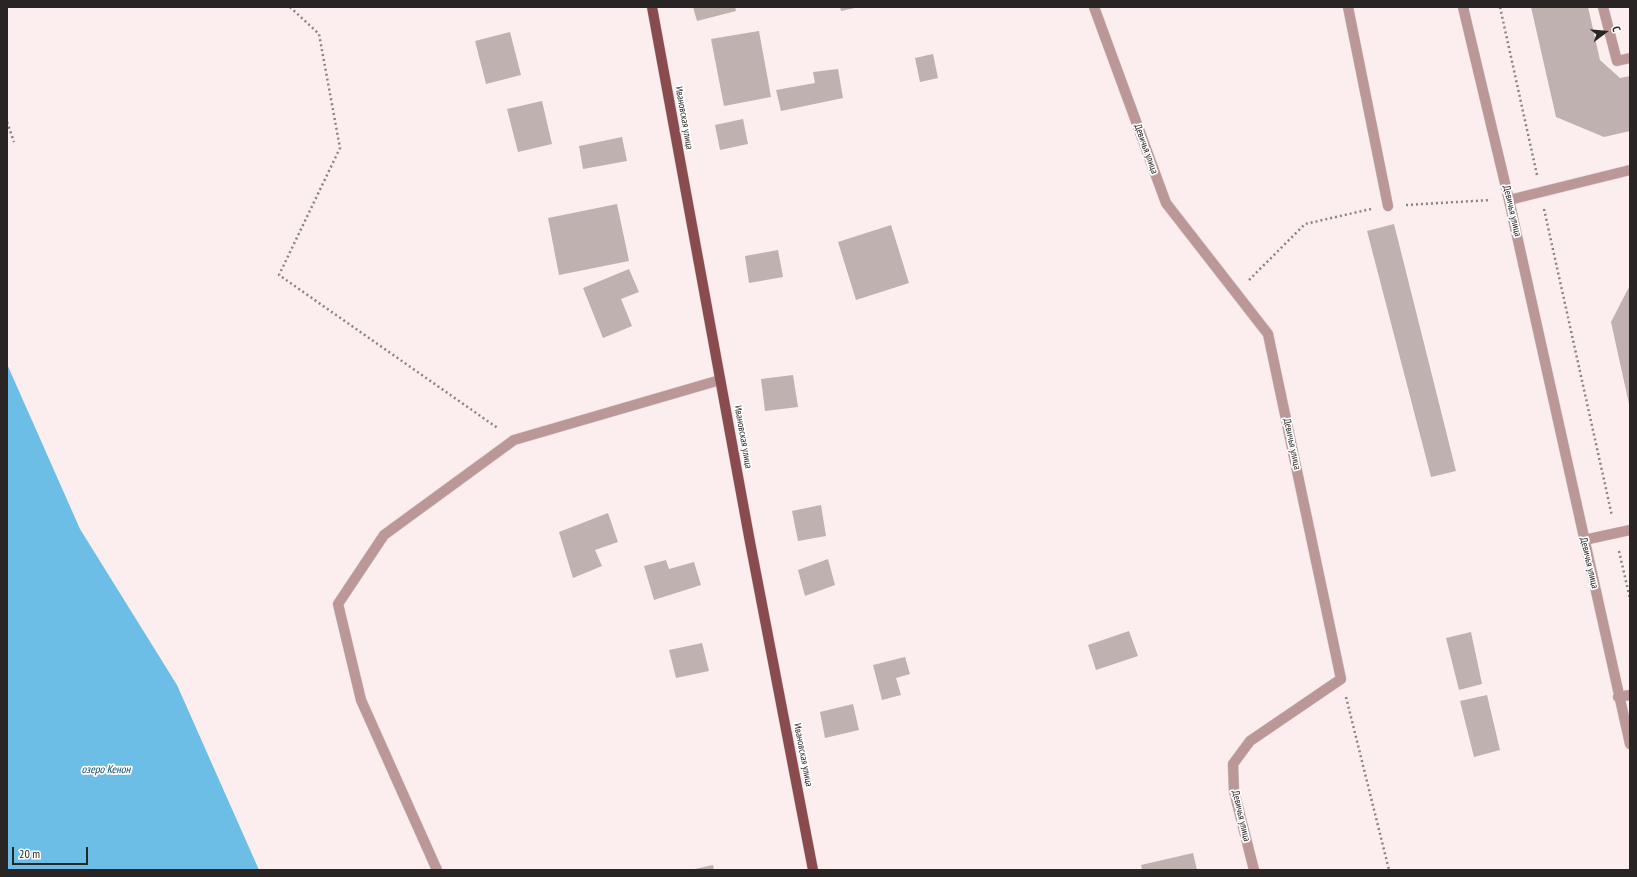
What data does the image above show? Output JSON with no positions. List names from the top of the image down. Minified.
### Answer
{"streets":{"main road":["Ивановская улица"],"street":["Девичья улица"]},"water":["озеро Кенон"],"scale_bar":"20 m","north":"right"}
